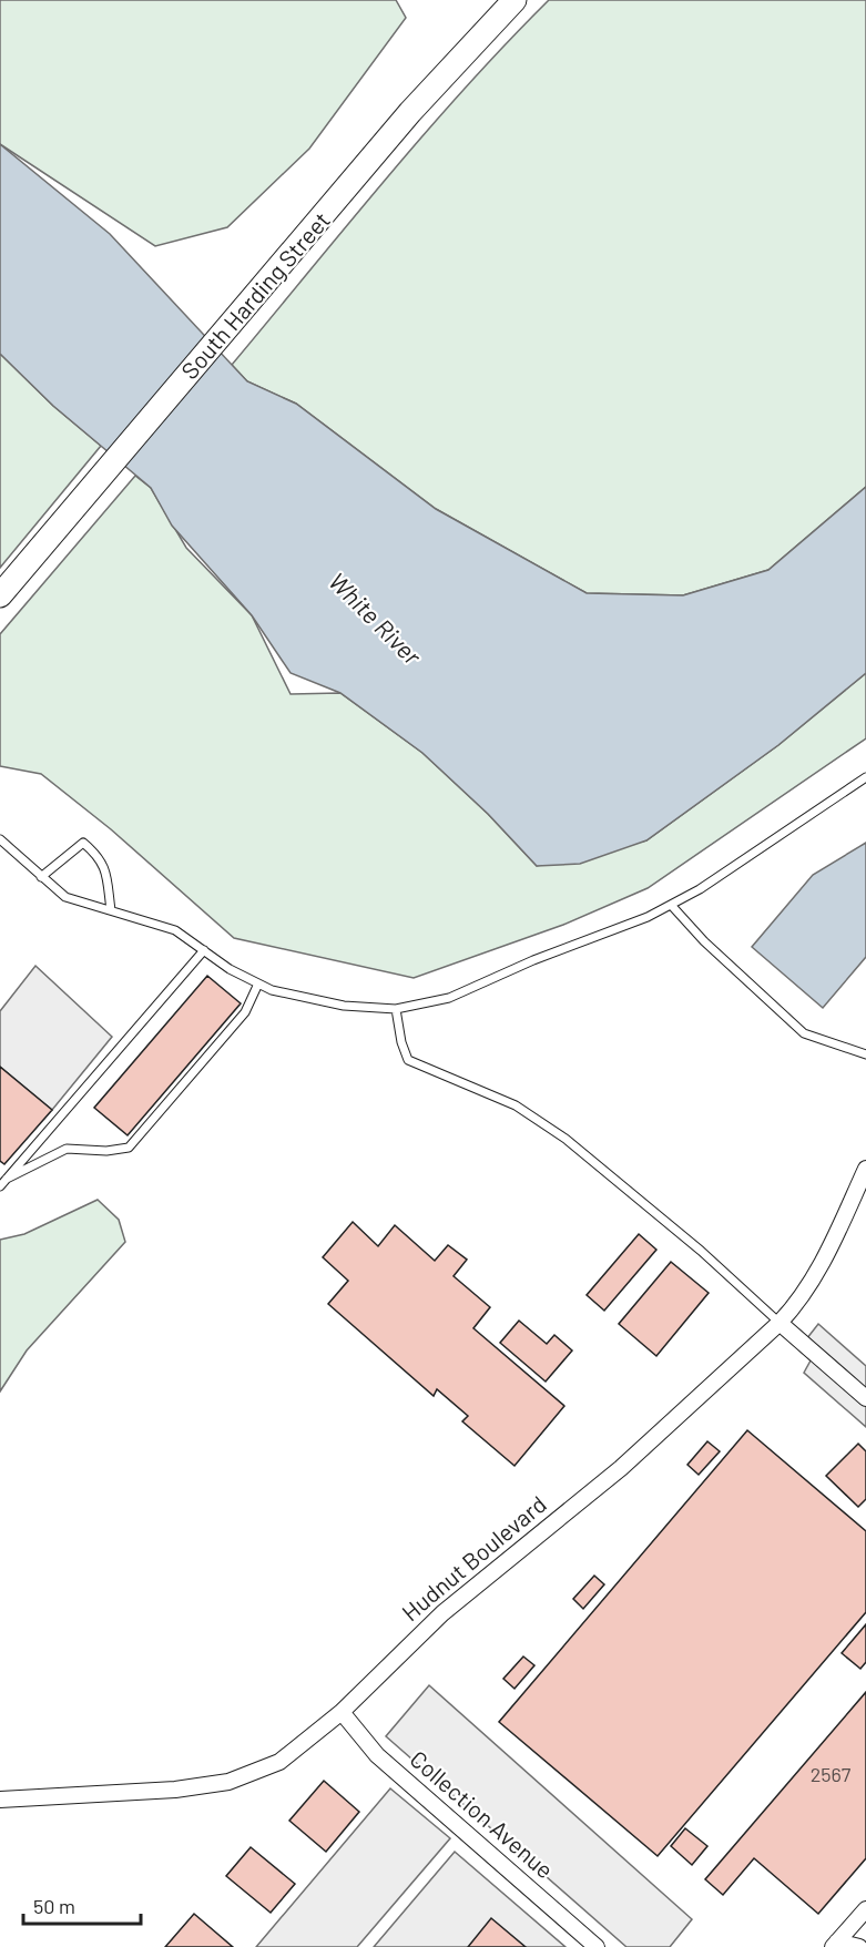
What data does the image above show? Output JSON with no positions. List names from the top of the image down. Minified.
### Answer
{"streets":{"main road":["South Harding Street"],"street":["Hudnut Boulevard","Collection Avenue"]},"crossings":[["Hudnut Boulevard","Collection Avenue"]],"water":["White River"],"house_numbers":["2567"],"scale_bar":"50 m"}
